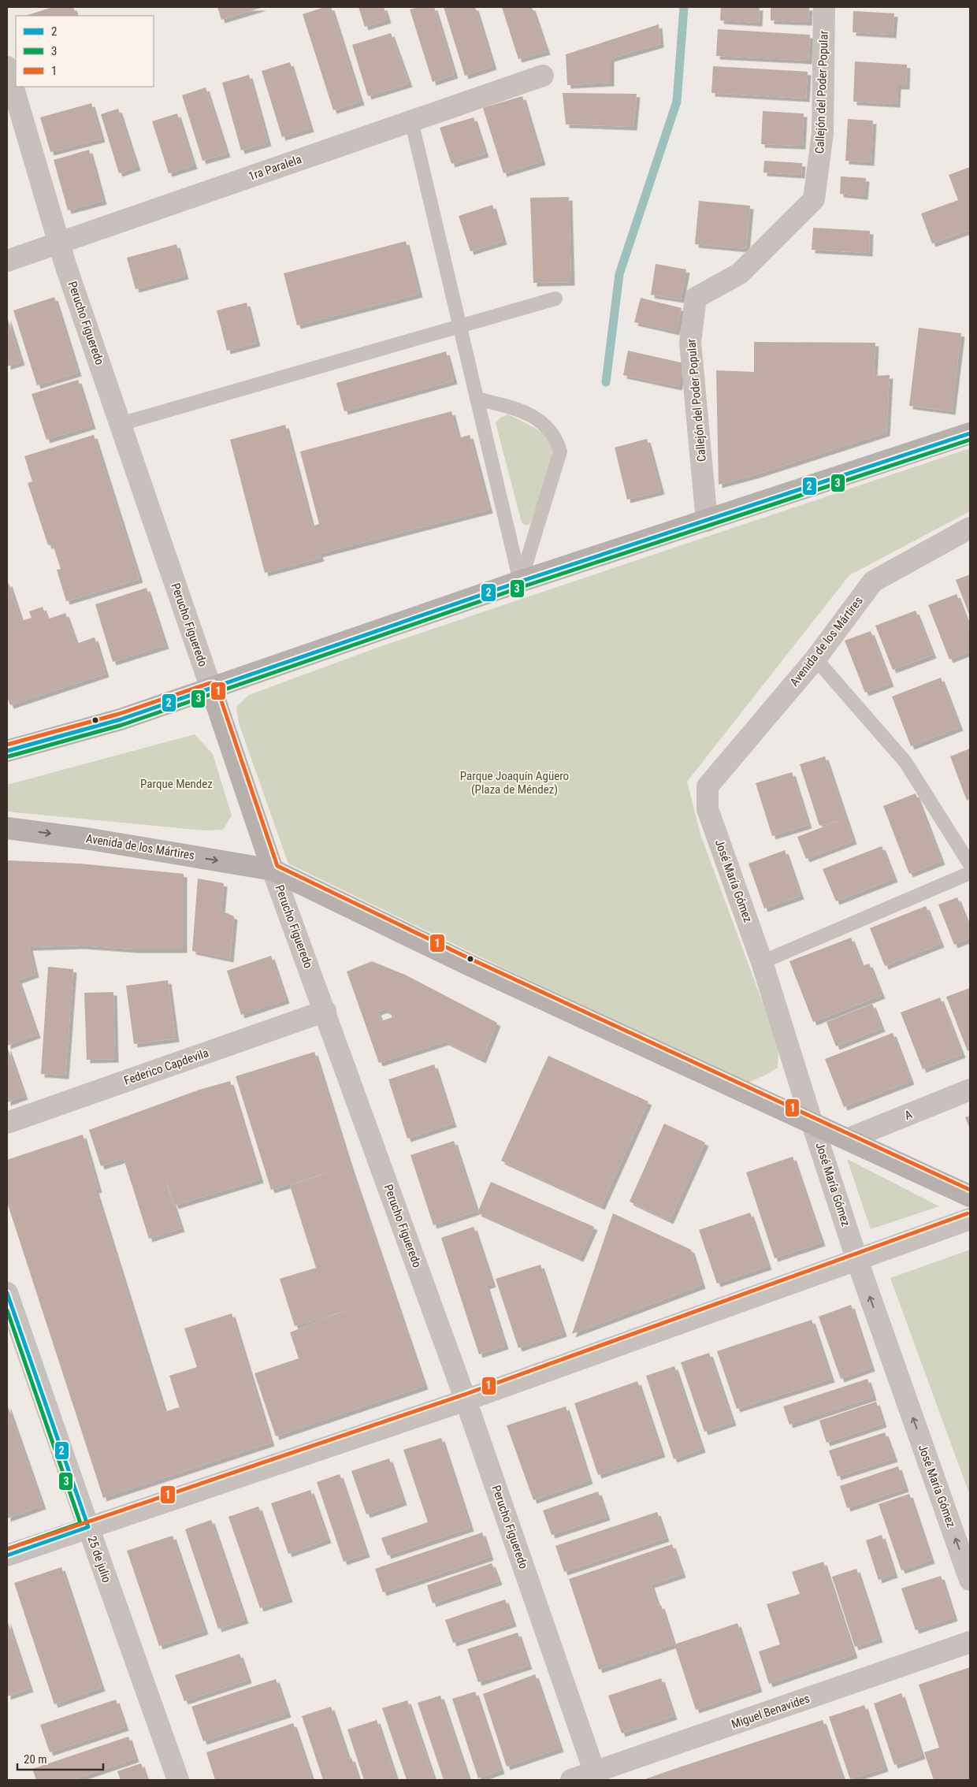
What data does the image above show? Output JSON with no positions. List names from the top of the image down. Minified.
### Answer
{"streets":{"main road":["Perucho Figueredo","Avenida de los Mártires"],"street":["Callejón del Poder Popular","1ra Paralela","José María Gómez","Federico Capdevila","A","25 de julio","Miguel Benavides"]},"crossings":[["1ra Paralela","Perucho Figueredo"],["Perucho Figueredo","Avenida de los Mártires"],["Perucho Figueredo","Federico Capdevila"],["Perucho Figueredo","Miguel Benavides"],["Avenida de los Mártires","José María Gómez"],["Avenida de los Mártires","A"]],"one_way":["José María Gómez"],"parks":["Parque Joaquín Agüero (Plaza de Méndez)","Parque Mendez"],"lines":["transit line 2","transit line 3","transit line 1"],"legend":["2","3","1"],"scale_bar":"20 m"}
